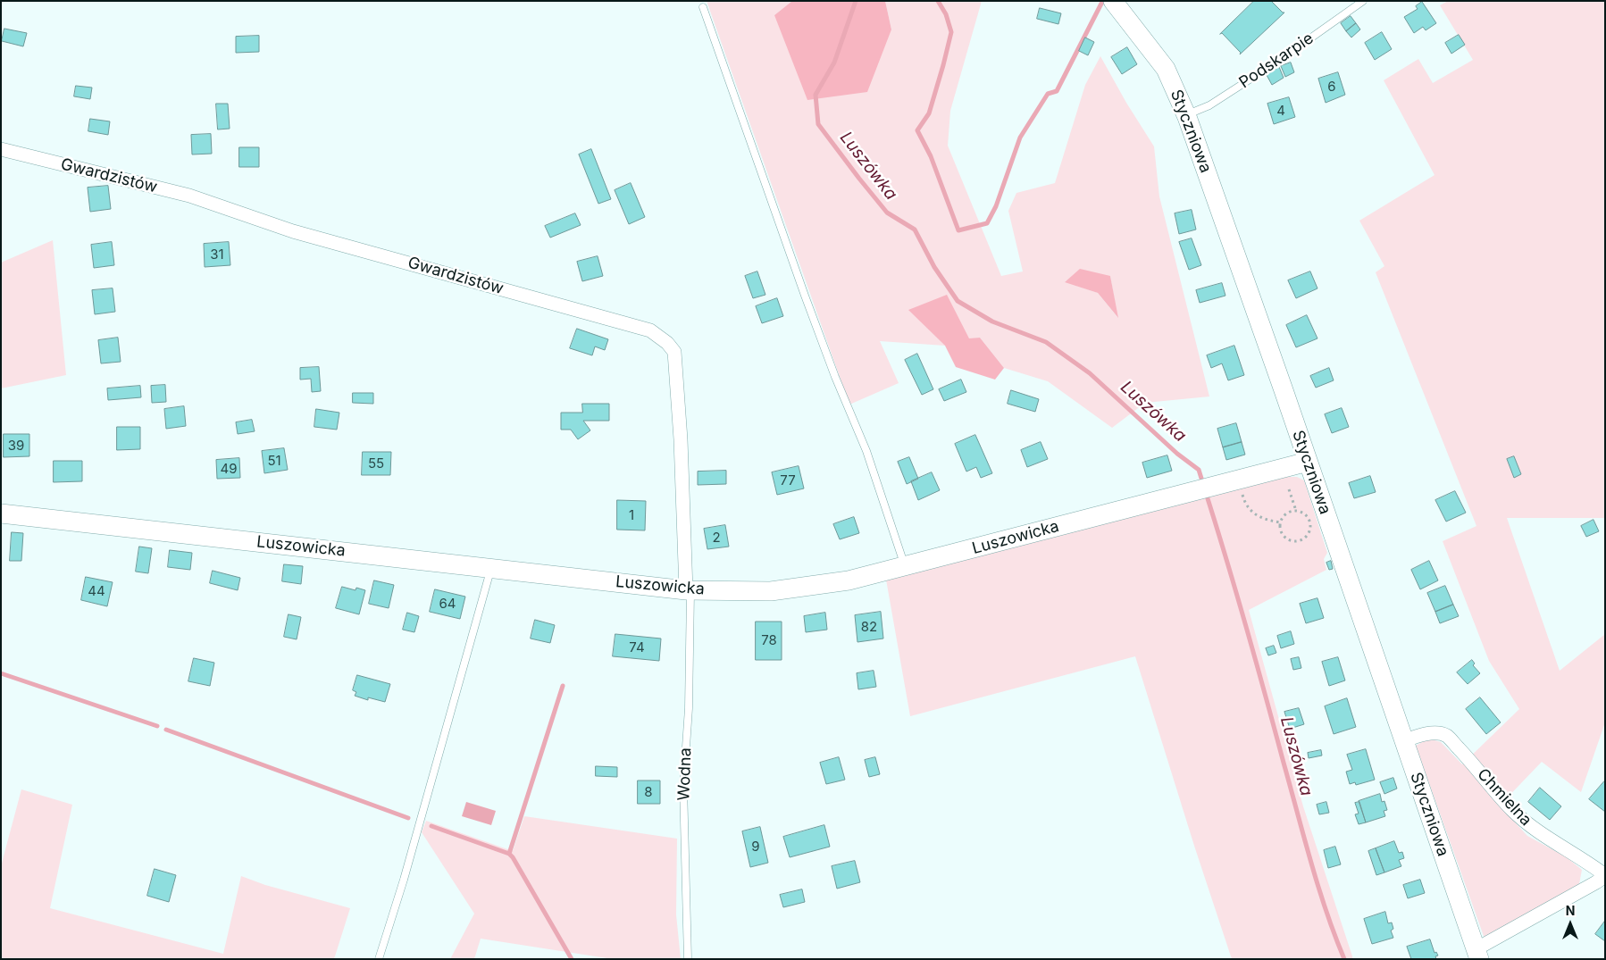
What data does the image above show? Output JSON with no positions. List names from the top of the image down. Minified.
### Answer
{"streets":{"street":["Styczniowa","Gwardzistów","Luszowicka","Chmielna"],"lane":["Podskarpie","Wodna"]},"crossings":[["Podskarpie","Styczniowa"],["Styczniowa","Luszowicka"],["Styczniowa","Chmielna"],["Gwardzistów","Luszowicka"],["Gwardzistów","Wodna"],["Luszowicka","Wodna"]],"water":["Luszówka"],"house_numbers":["6","4","31","39","51","55","49","77","1","2","44","64","82","78","74","8","9"],"north":"top"}
